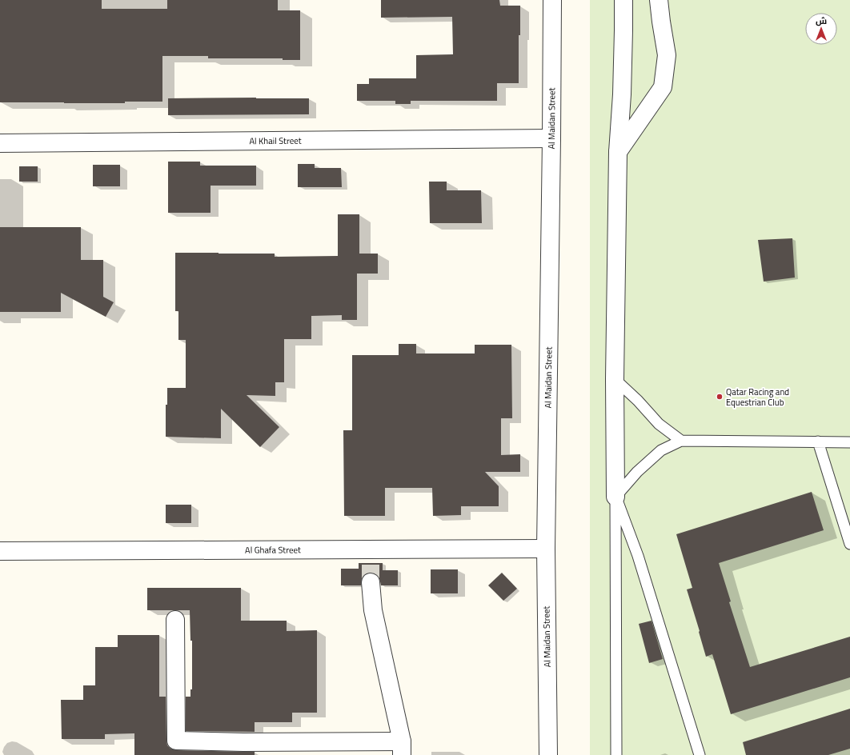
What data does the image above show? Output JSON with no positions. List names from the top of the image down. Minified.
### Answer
{"streets":{"street":["Al Maidan Street","Al Khail Street","Al Ghafa Street"]},"crossings":[["Al Maidan Street","Al Khail Street"],["Al Maidan Street","Al Ghafa Street"]],"places":["Qatar Racing and Equestrian Club"],"north":"top"}
